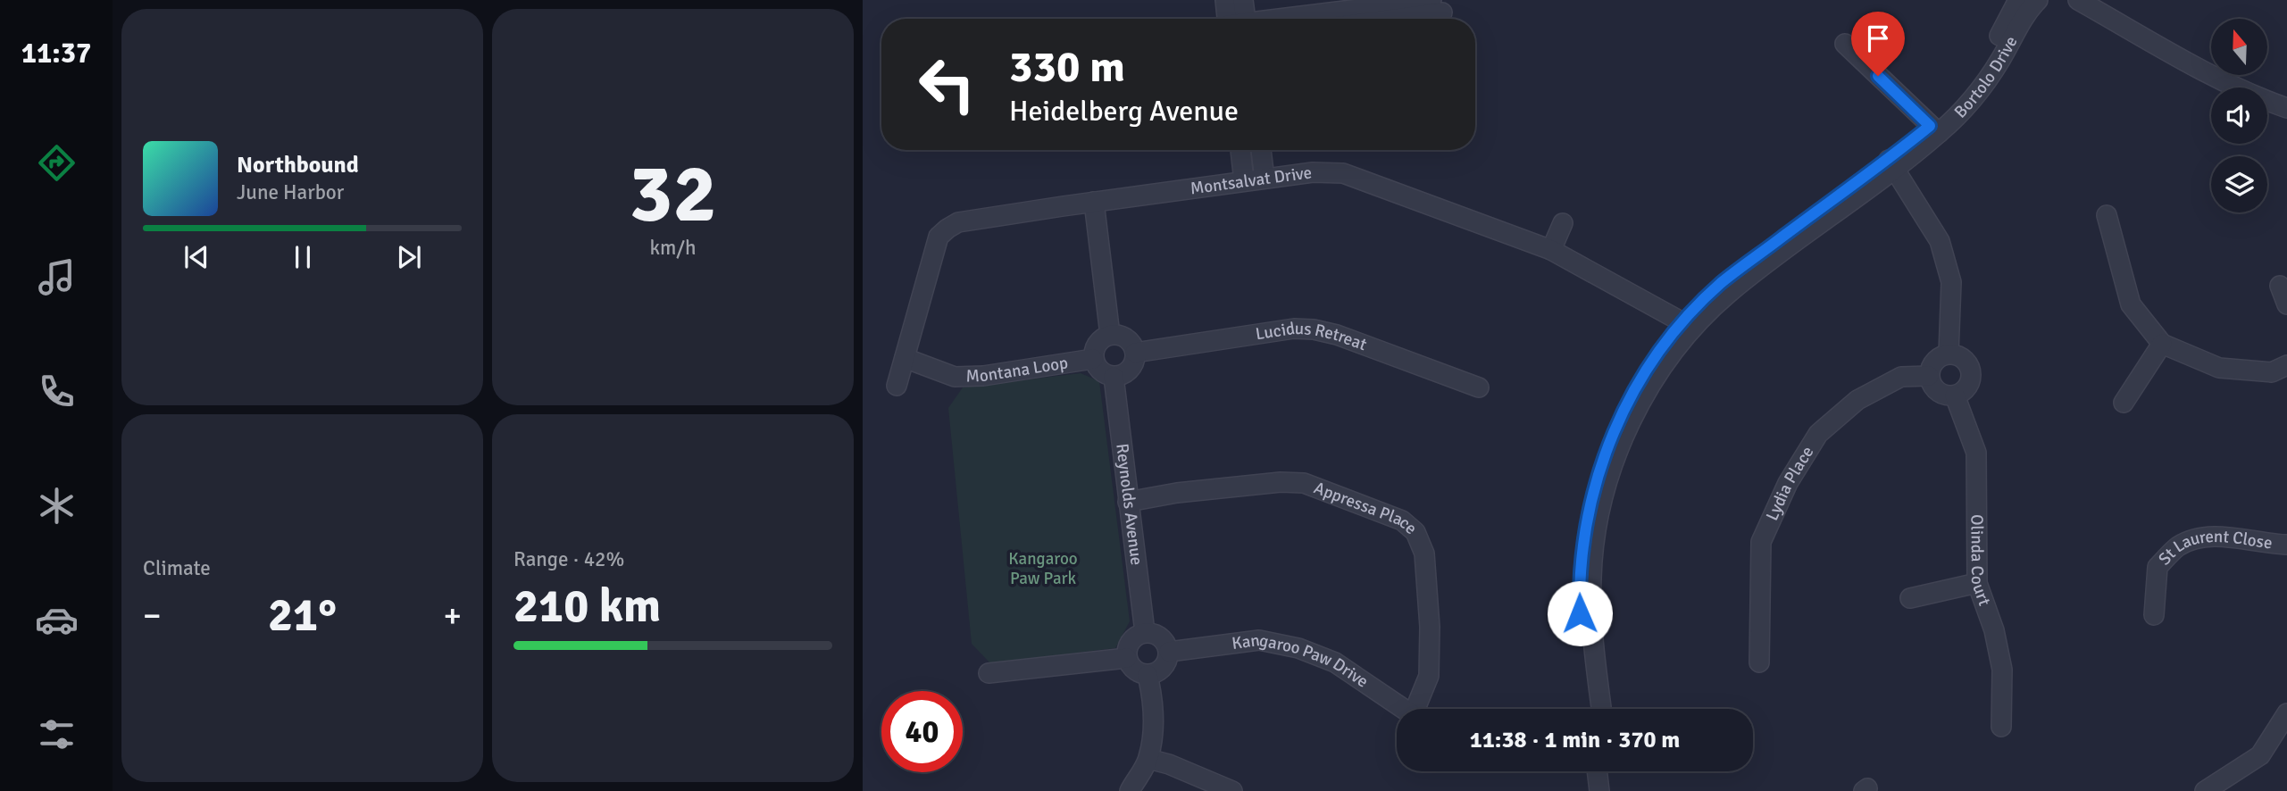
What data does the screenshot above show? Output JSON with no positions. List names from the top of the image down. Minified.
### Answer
{"streets":{"street":["Bortolo Drive","Montsalvat Drive","Lucidus Retreat","Montana Loop","Lydia Place","Reynolds Avenue","Appressa Place","St Laurent Close","Olinda Court","Kangaroo Paw Drive"]},"crossings":[["Bortolo Drive","Montsalvat Drive"],["Montsalvat Drive","Montana Loop"],["Lucidus Retreat","Montana Loop"],["Lucidus Retreat","Reynolds Avenue"],["Montana Loop","Reynolds Avenue"],["Lydia Place","Olinda Court"],["Reynolds Avenue","Appressa Place"],["Reynolds Avenue","Kangaroo Paw Drive"]],"parks":["Kangaroo Paw Park"],"north":"top","page":{"tabs":"11:37","tile":[["32","km/h"],"Climate",["Range · 42%","210 km"]],"turn":["330 m","Heidelberg Avenue"],"song":["Northbound","June Harbor"],"heat":["−","21°","+"],"limit":"40","trip":"11:38 · 1 min · 370 m"}}
